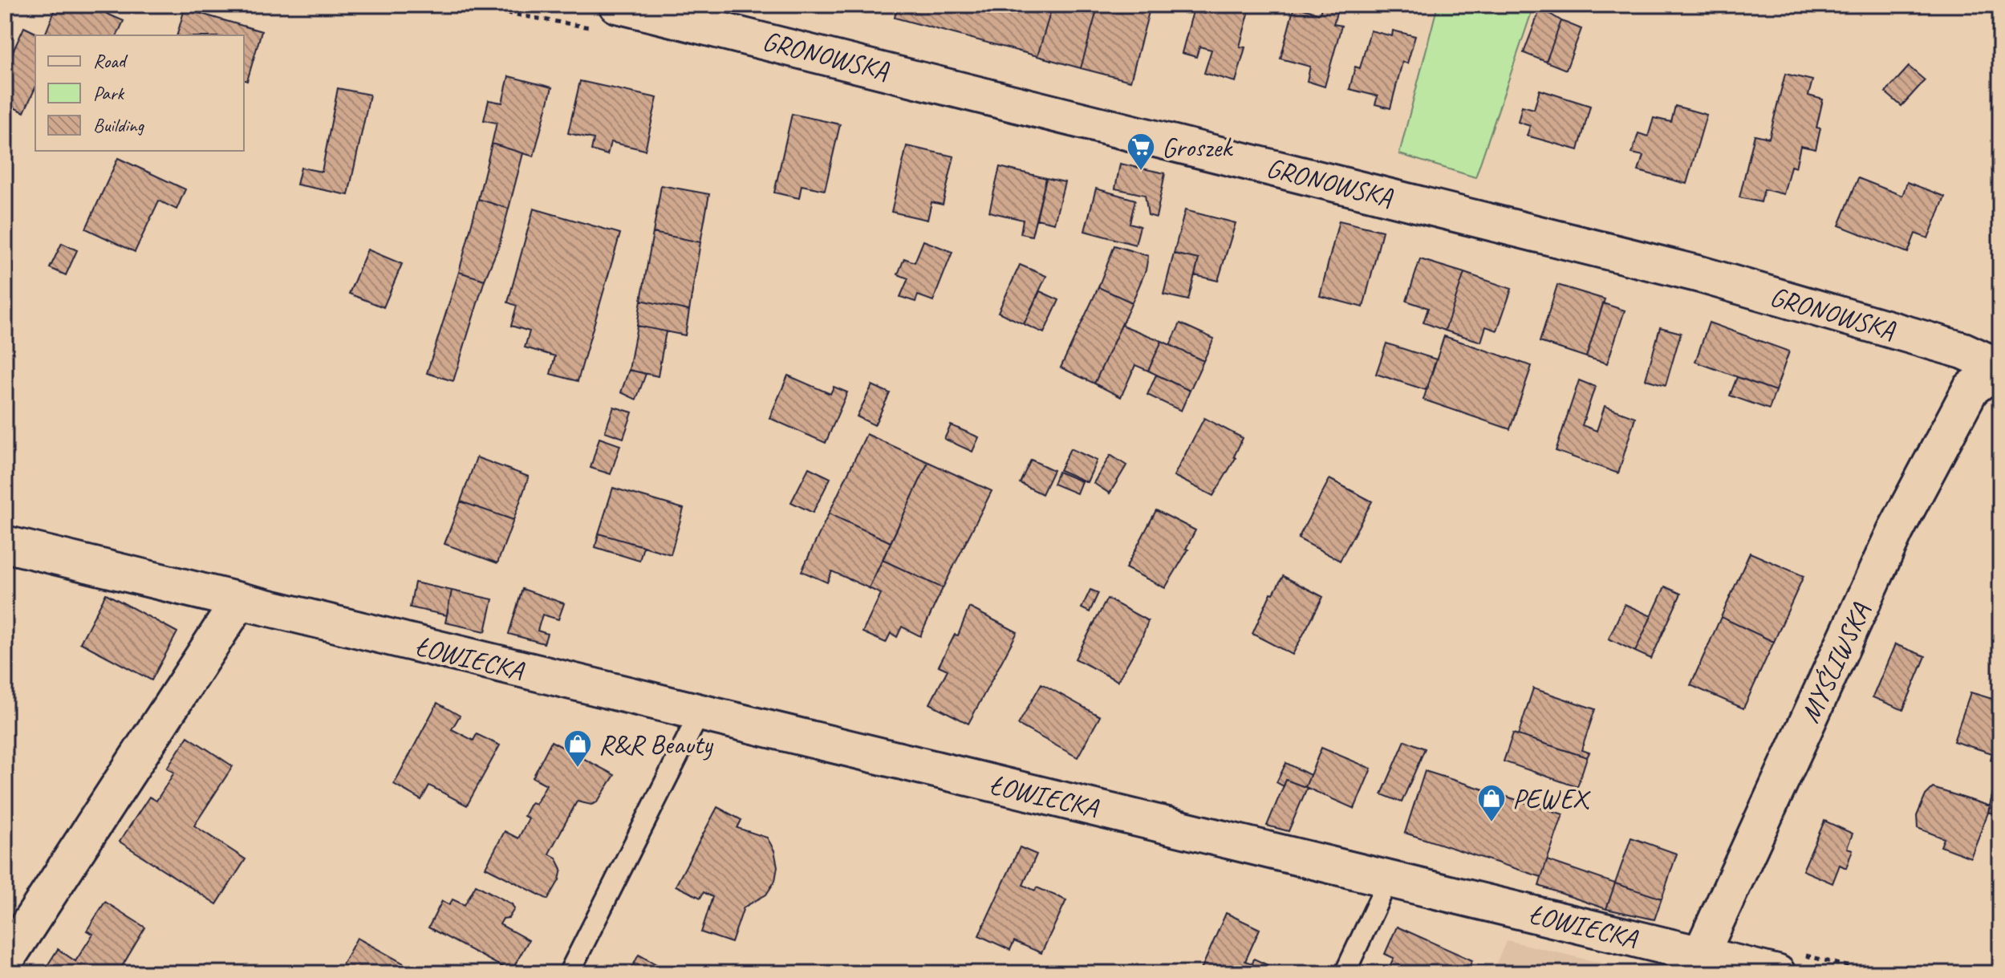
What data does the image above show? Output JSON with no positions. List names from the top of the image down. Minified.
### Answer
{"streets":{"street":["GRONOWSKA","ŁOWIECKA","MYŚLIWSKA"]},"crossings":[["GRONOWSKA","MYŚLIWSKA"],["ŁOWIECKA","MYŚLIWSKA"]],"places":{"supermarket":["Groszek"],"shop":["R&R Beauty","PEWEX"]},"legend":["Road","Park","Building"]}
